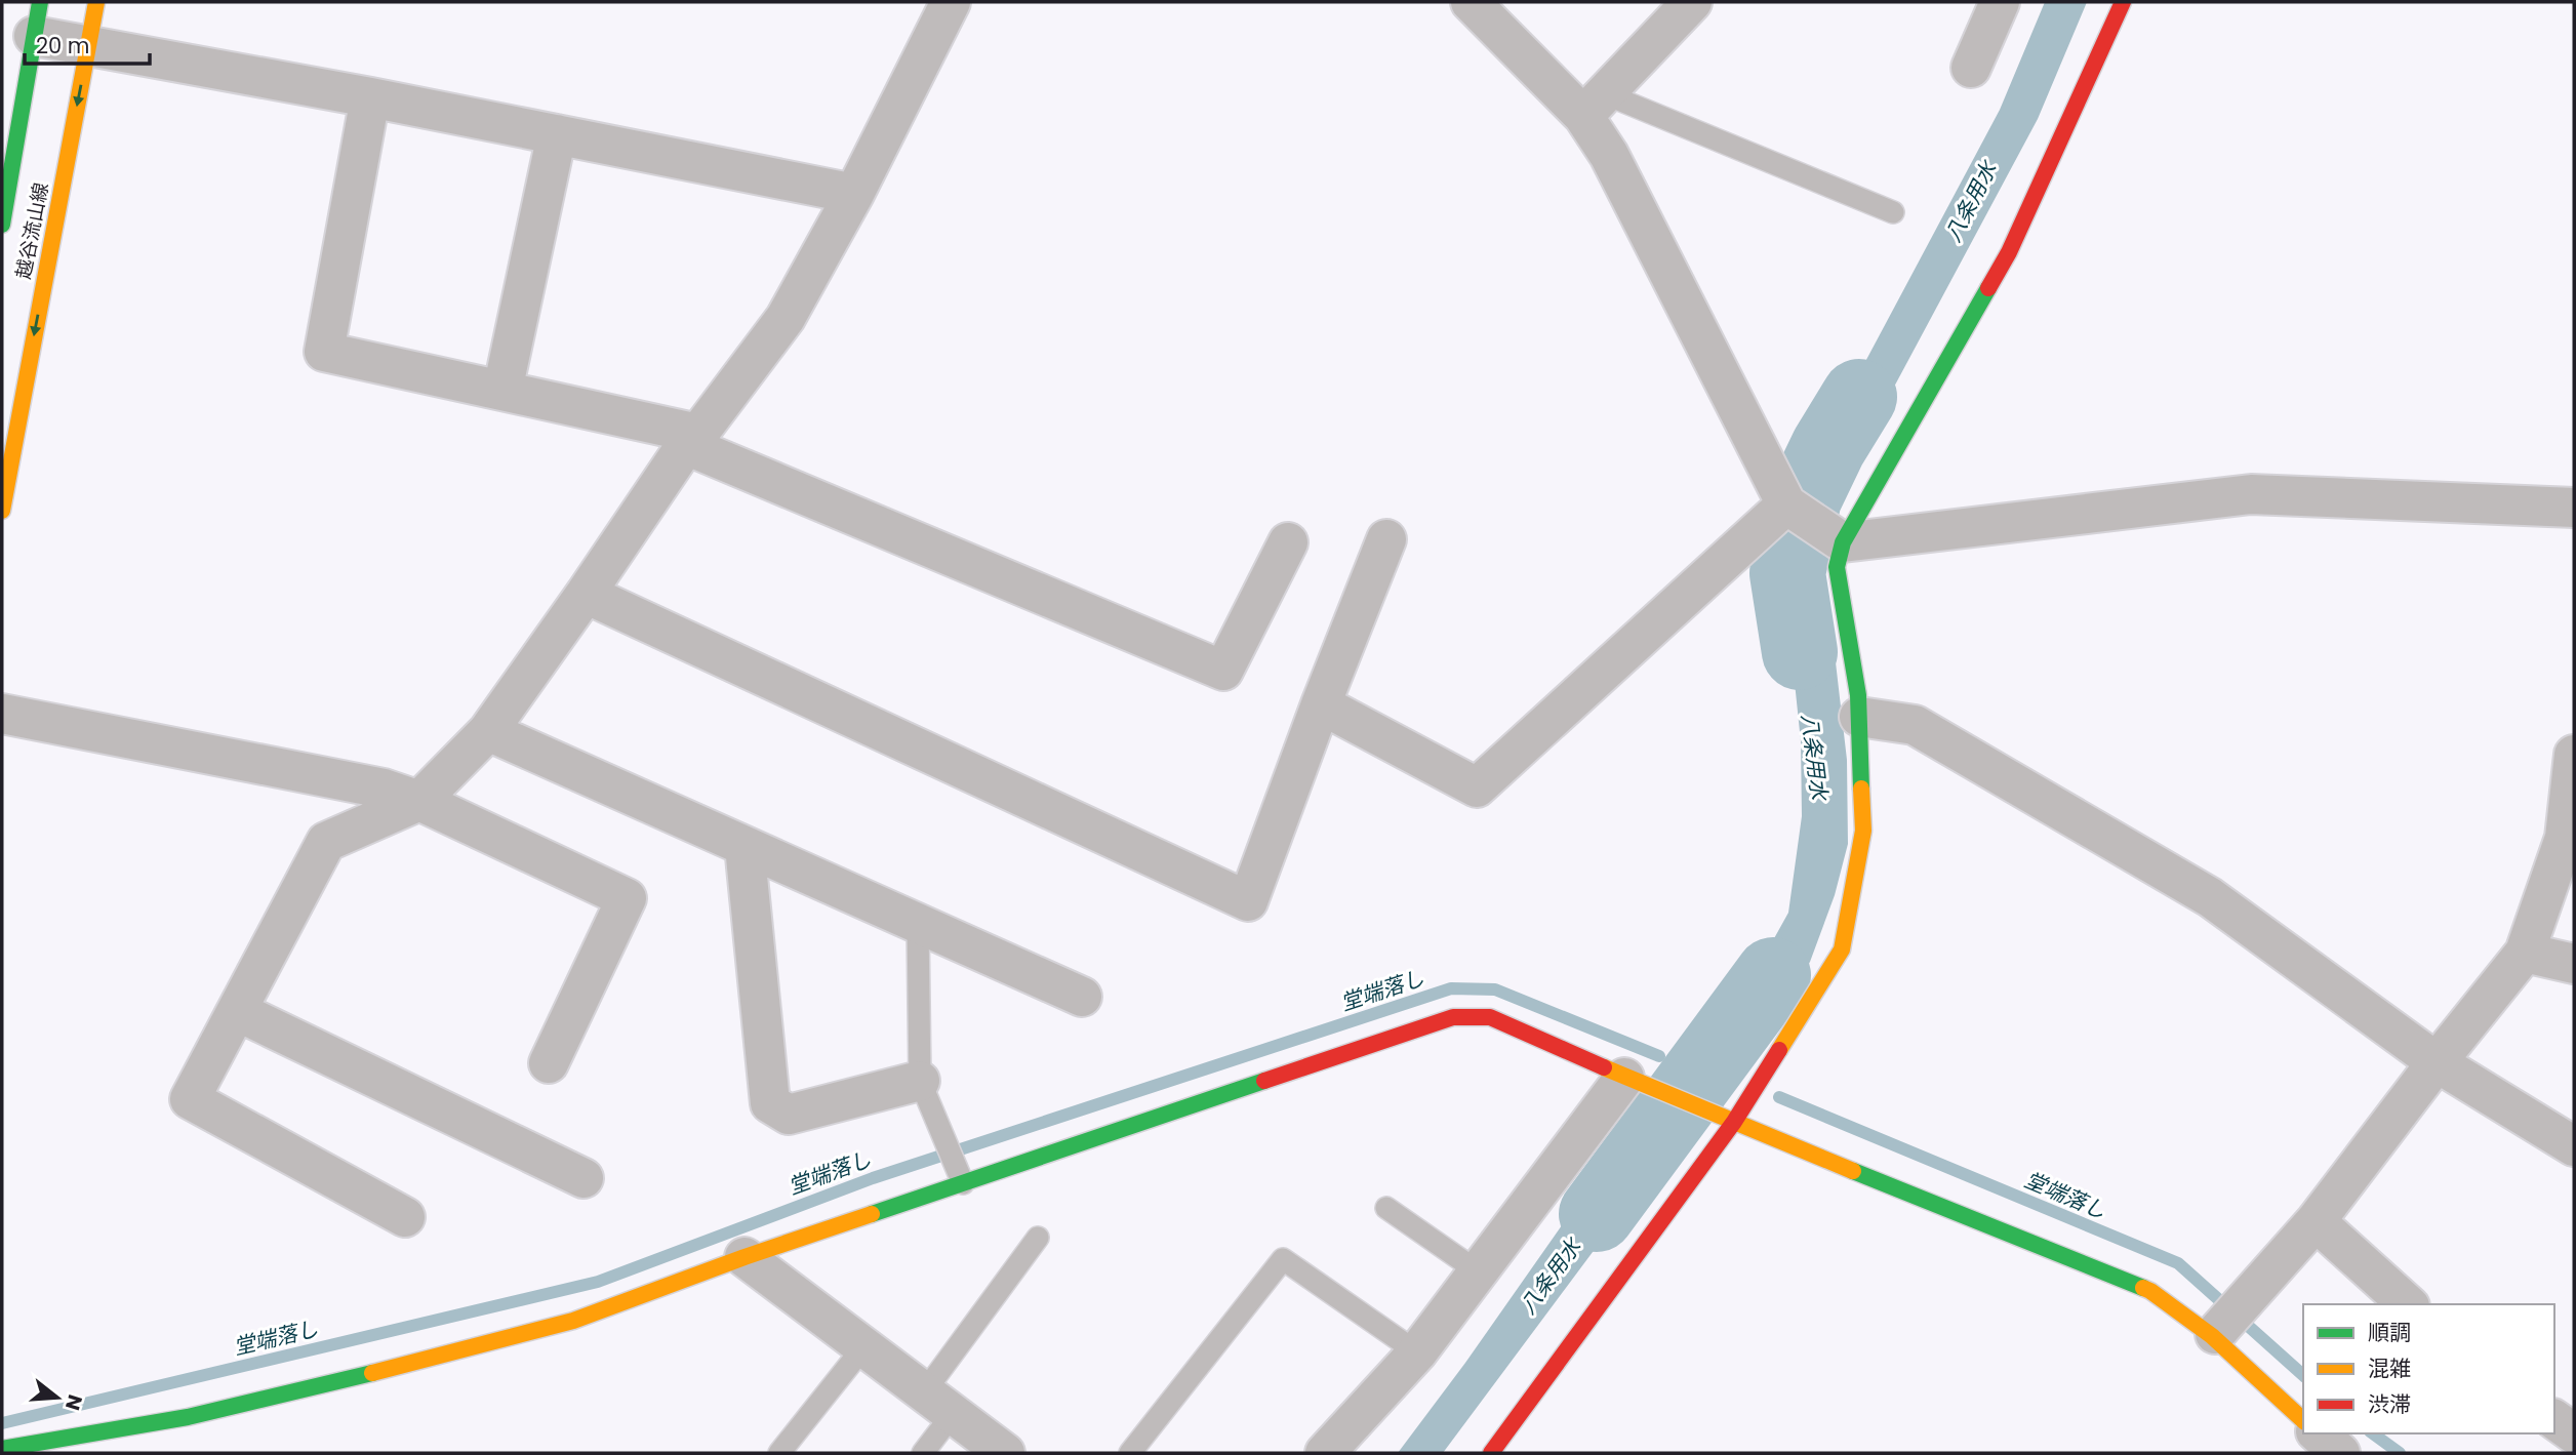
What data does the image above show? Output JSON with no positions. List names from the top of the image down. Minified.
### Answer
{"streets":{"street":["越谷流山線"]},"water":["八条用水","堂端落し"],"legend":["順調","混雑","渋滞"],"scale_bar":"20 m","north":"right"}
